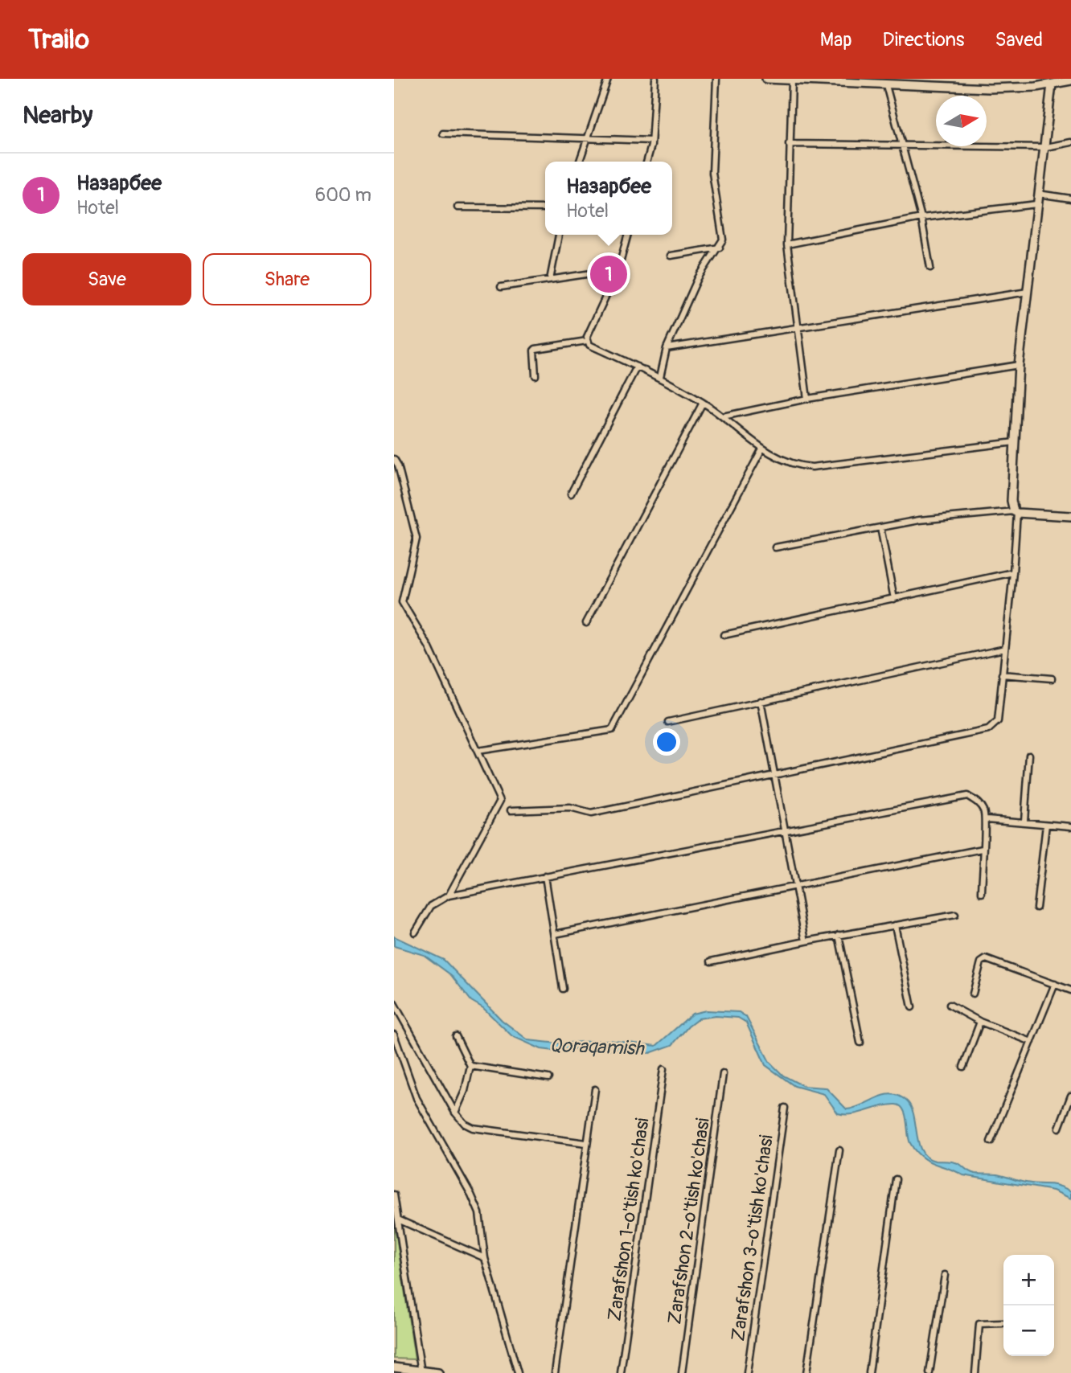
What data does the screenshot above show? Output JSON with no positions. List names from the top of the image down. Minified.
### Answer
{"streets":{"street":["Zarafshon 1-o'tish ko'chasi","Zarafshon 2-o'tish ko'chasi","Zarafshon 3-o'tish ko'chasi"]},"water":["Qoraqamish"],"north":"right","page":{"header":"Trailo","nav":["Map","Directions","Saved"],"heading":"Nearby","list":[{"mark":"1","name":"Назарбее","note":"Hotel","value":"600 m"}],"popup":["Назарбее","Hotel"],"buttons":["Save","Share"],"pins":"1","map_buttons":["+","−"]}}
